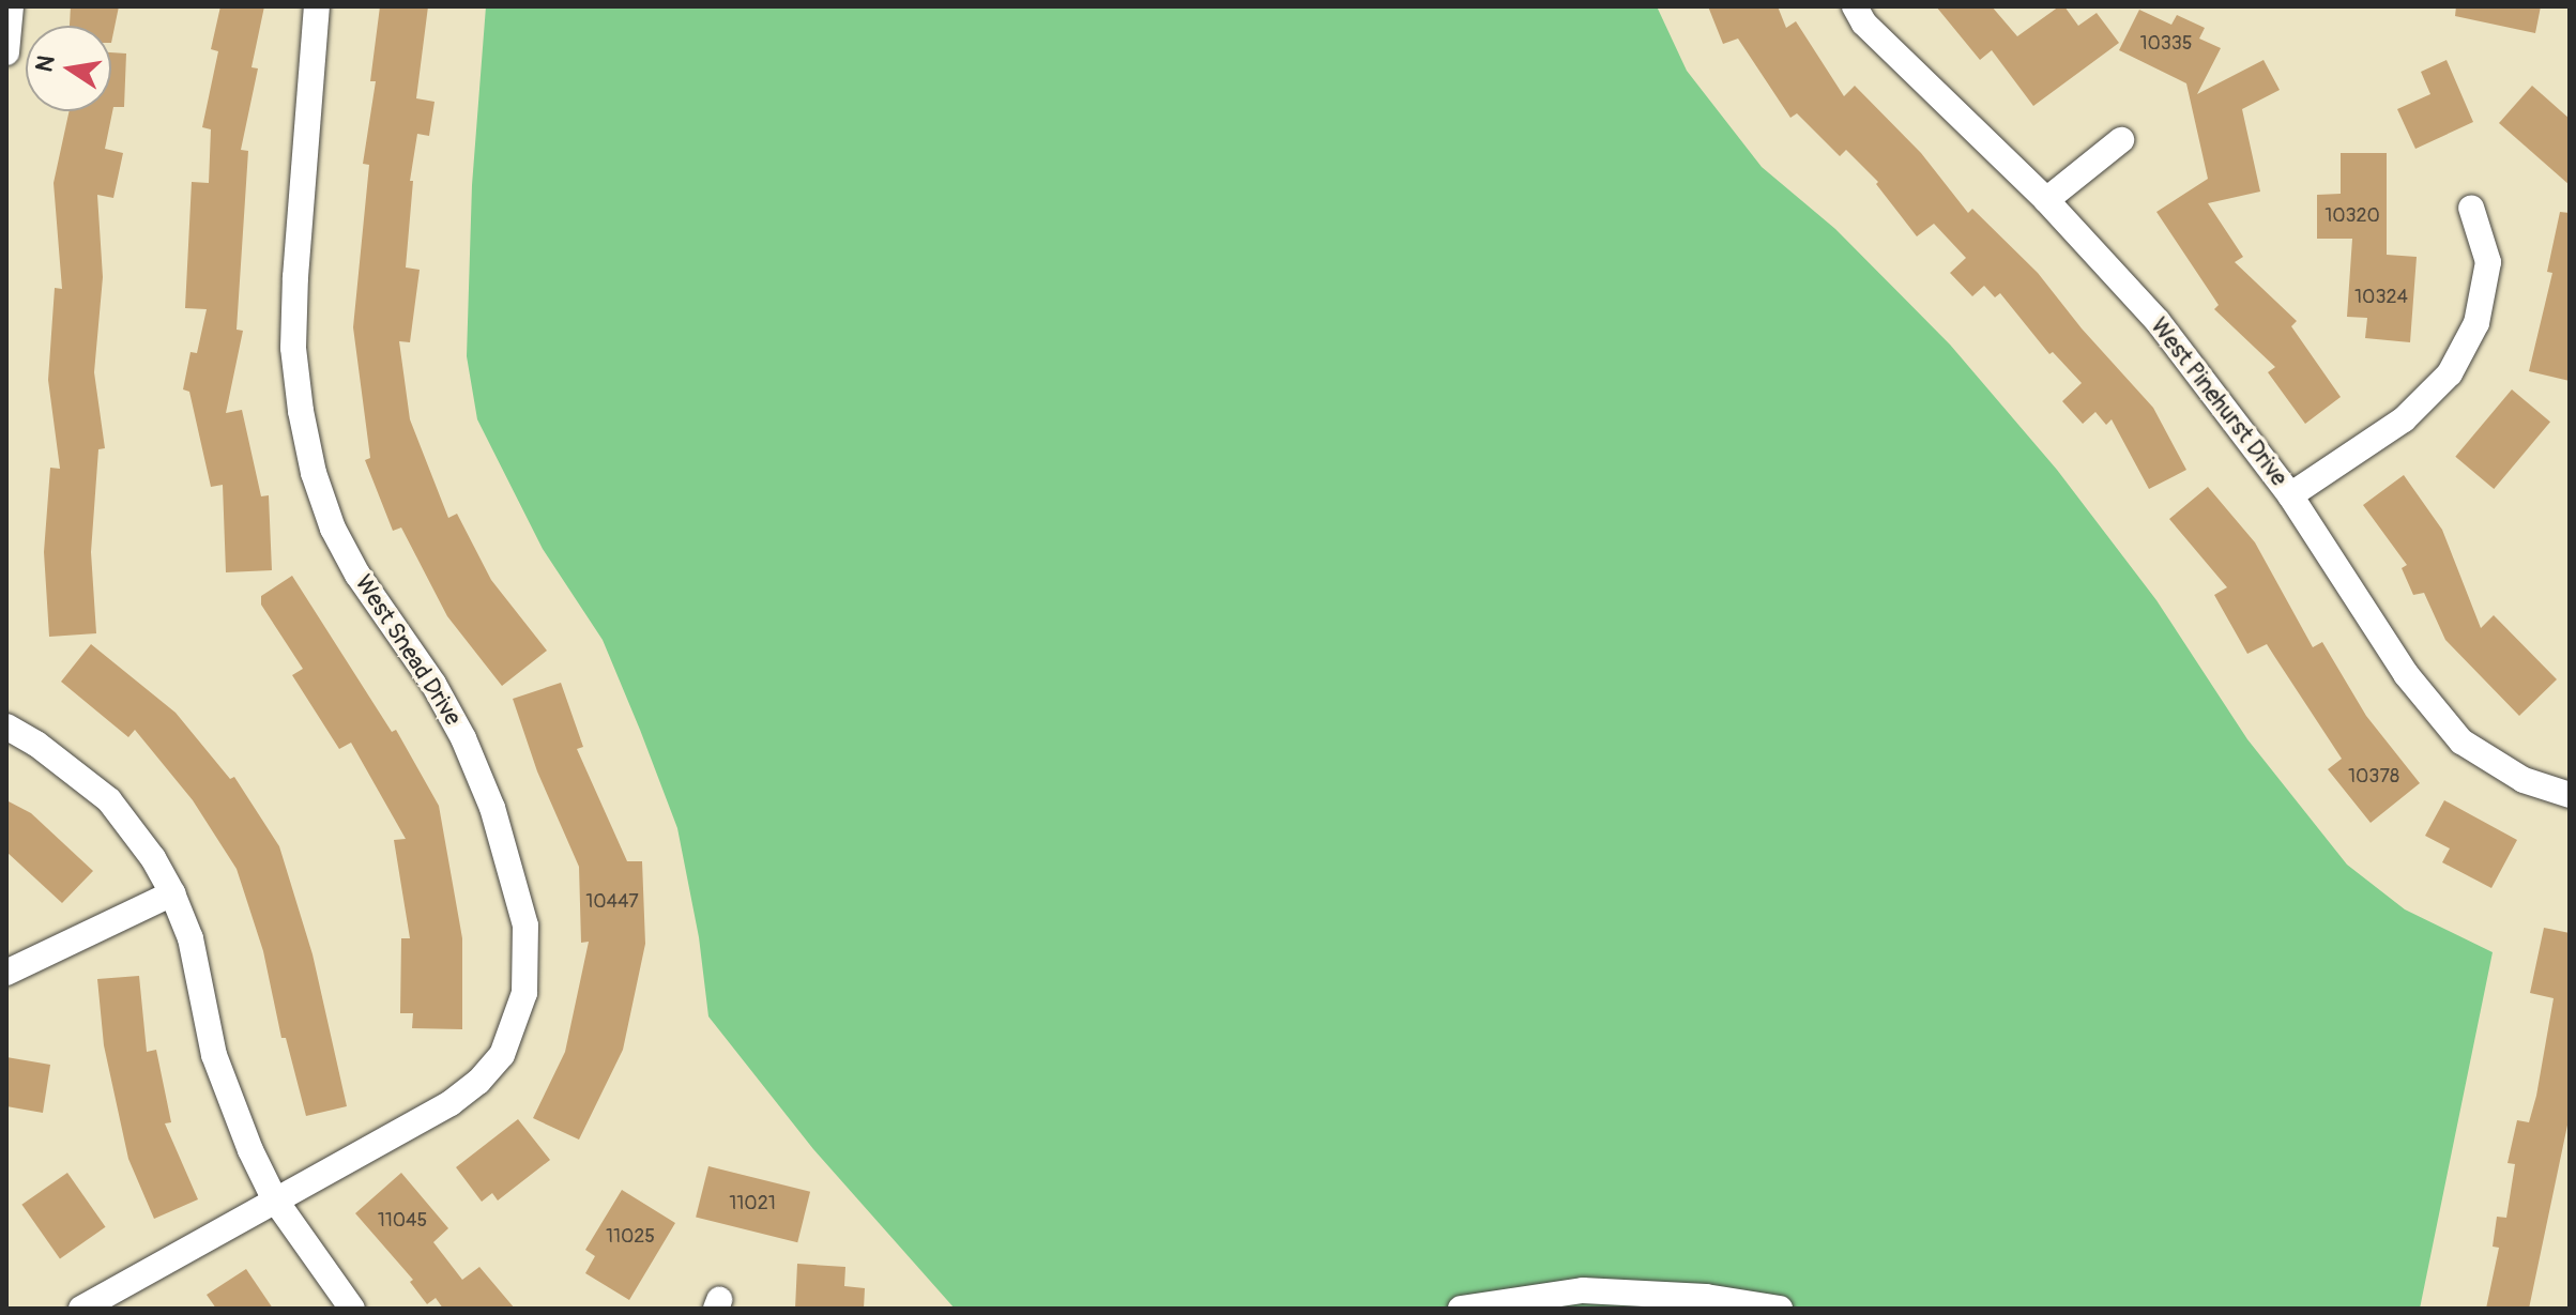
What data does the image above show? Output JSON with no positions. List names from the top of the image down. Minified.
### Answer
{"streets":{"street":["West Pinehurst Drive","West Snead Drive"]},"house_numbers":["10335","10320","10324","10378","10447","11021","11045","11025"],"north":"left"}
